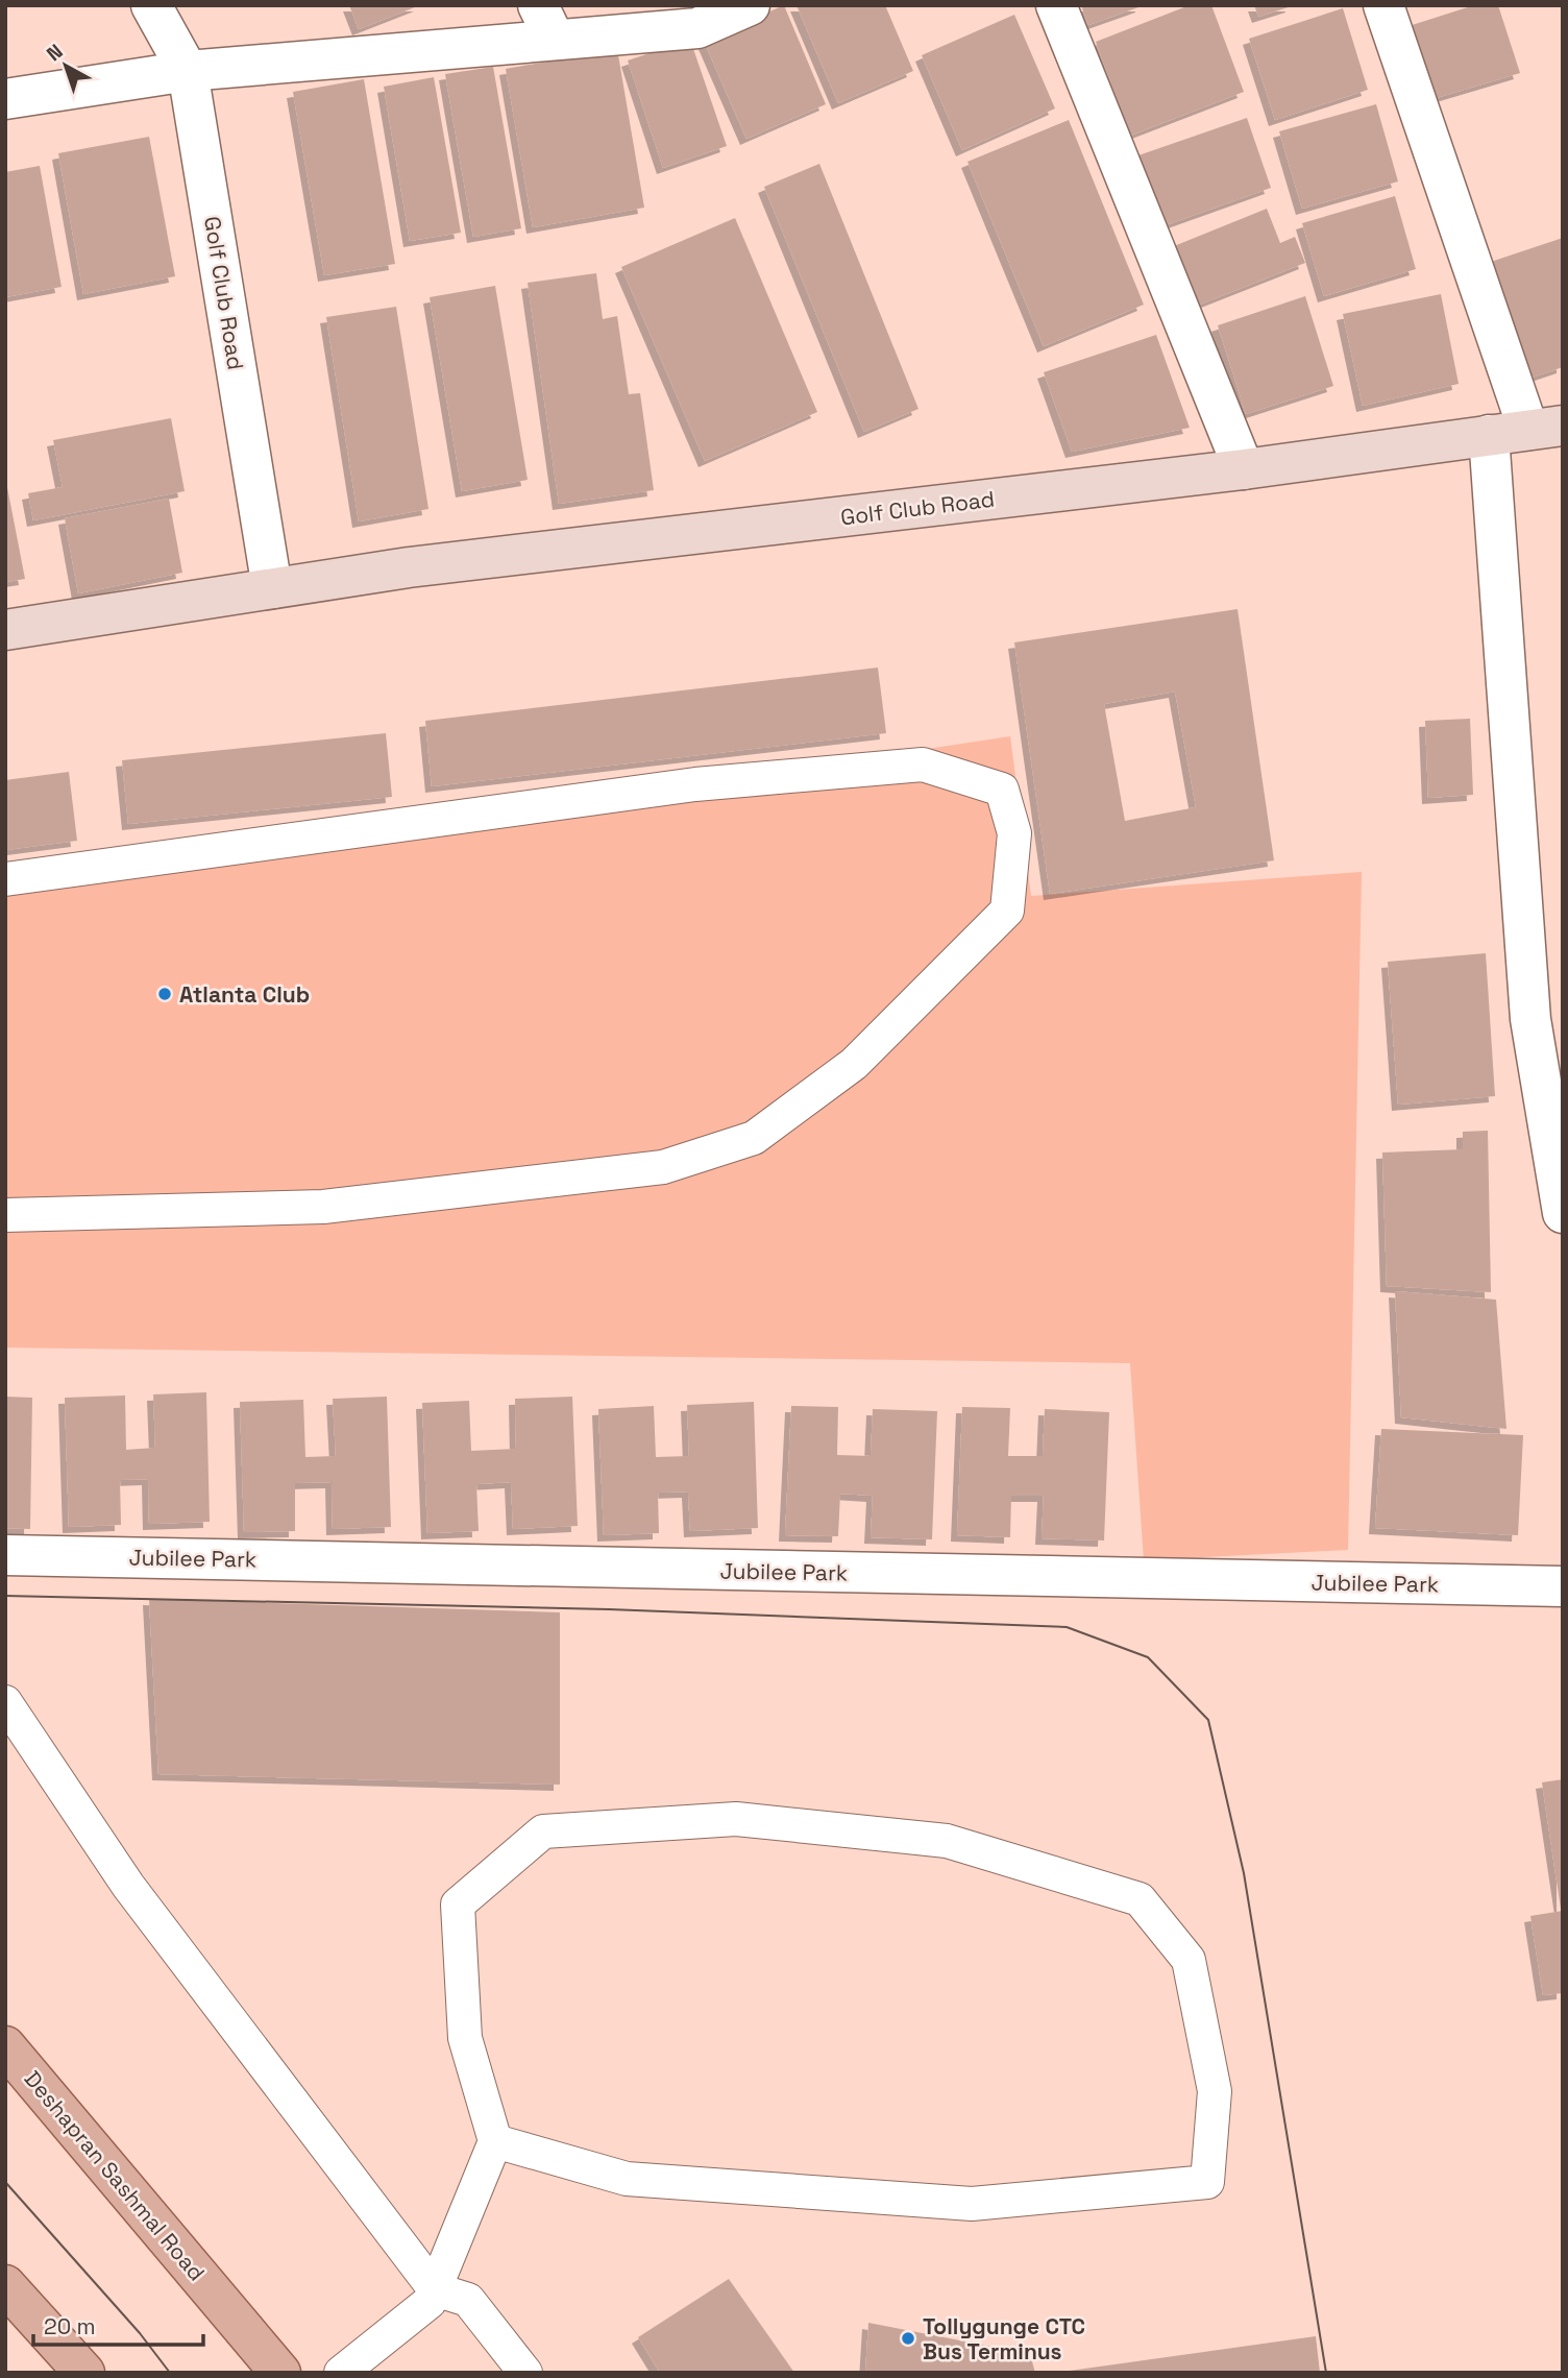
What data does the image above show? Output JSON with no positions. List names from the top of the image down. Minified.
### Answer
{"streets":{"main road":["Deshapran Sashmal Road"],"street":["Golf Club Road","Jubilee Park"]},"places":["Atlanta Club","Tollygunge CTC Bus Terminus"],"scale_bar":"20 m","north":"top left"}
